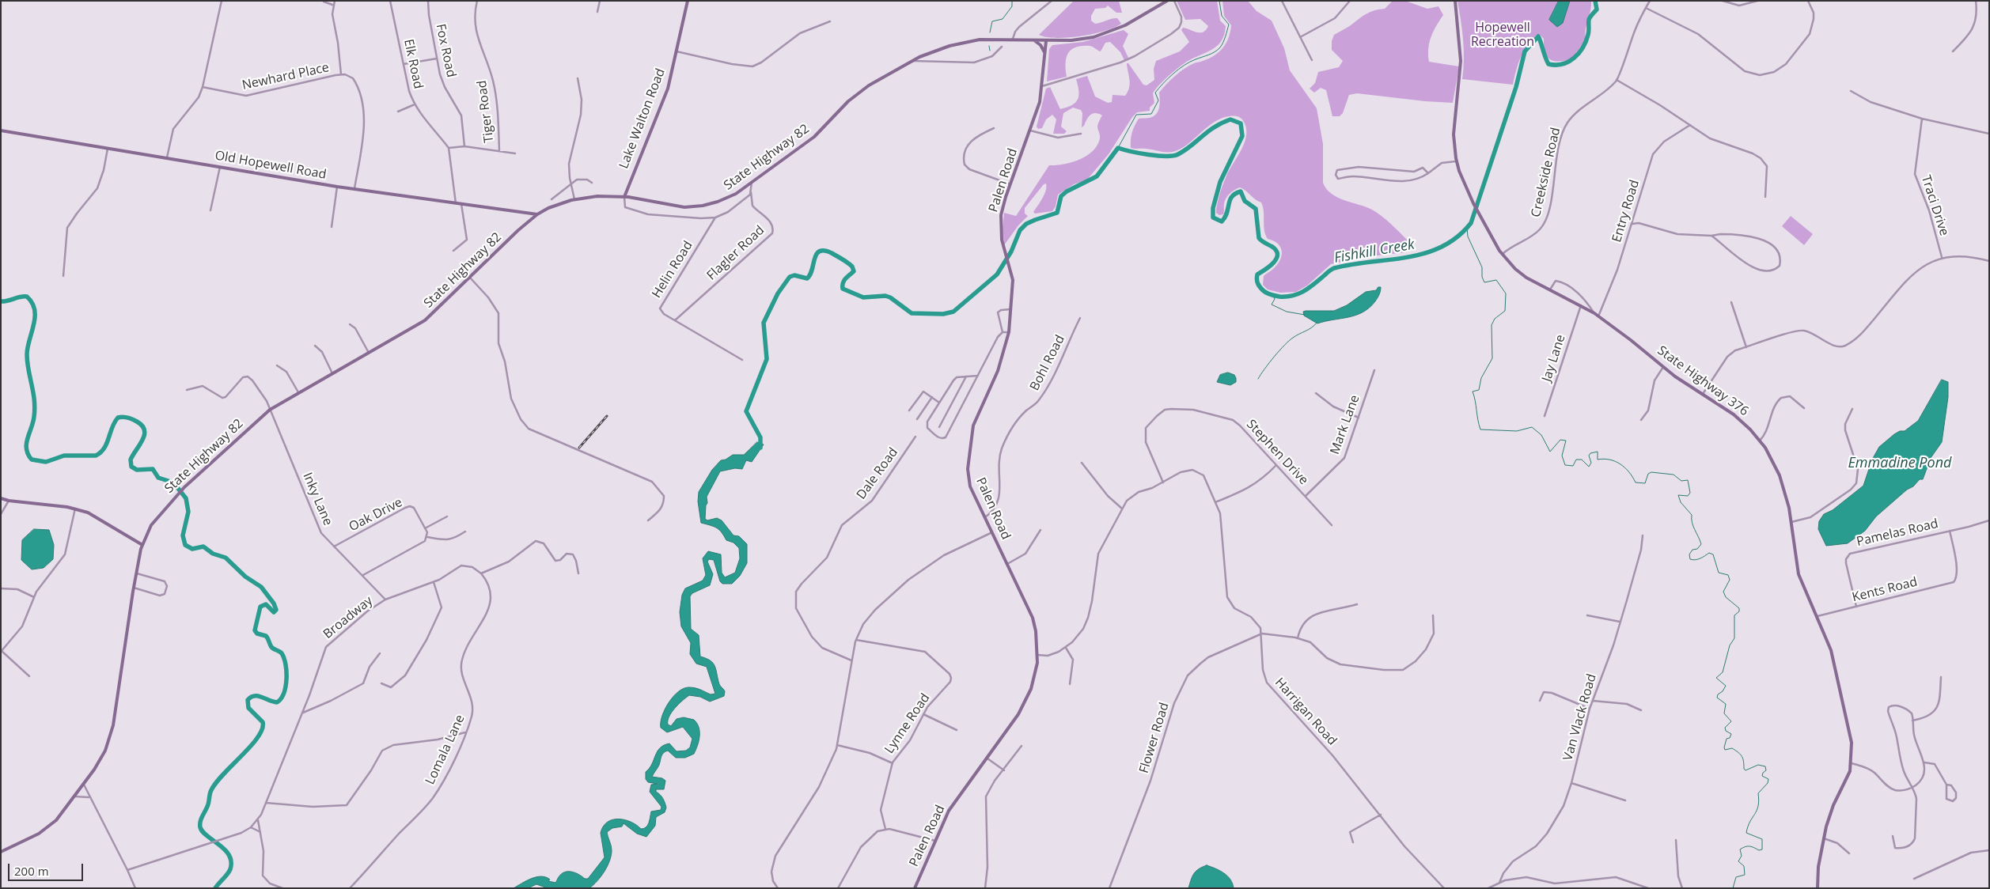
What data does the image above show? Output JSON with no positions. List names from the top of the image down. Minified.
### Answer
{"streets":{"main road":["Lake Walton Road","State Highway 82","Old Hopewell Road","Palen Road","State Highway 376"],"street":["Fox Road","Elk Road","Newhard Place","Tiger Road","Creekside Road","Traci Drive","Entry Road","Flagler Road","Helin Road","Jay Lane","Bohl Road","Mark Lane","Stephen Drive","Dale Road","Inky Lane","Oak Drive","Pamelas Road","Kents Road","Broadway","Harrigan Road","Van Vlack Road","Lynne Road","Flower Road","Lomala Lane"]},"crossings":[["Newhard Place","Old Hopewell Road"],["Lake Walton Road","State Highway 82"],["Lake Walton Road","Helin Road"],["State Highway 82","Old Hopewell Road"],["State Highway 82","Palen Road"],["State Highway 82","Helin Road"],["State Highway 82","Inky Lane"],["Creekside Road","State Highway 376"],["Palen Road","Bohl Road"],["Entry Road","State Highway 376"],["Flagler Road","Helin Road"],["Jay Lane","State Highway 376"],["State Highway 376","Kents Road"],["Mark Lane","Stephen Drive"],["Inky Lane","Oak Drive"],["Inky Lane","Broadway"],["Pamelas Road","Kents Road"],["Broadway","Lomala Lane"],["Harrigan Road","Flower Road"]],"water":["Fishkill Creek","Emmadine Pond"],"parks":["Hopewell Recreation"],"scale_bar":"200 m"}
